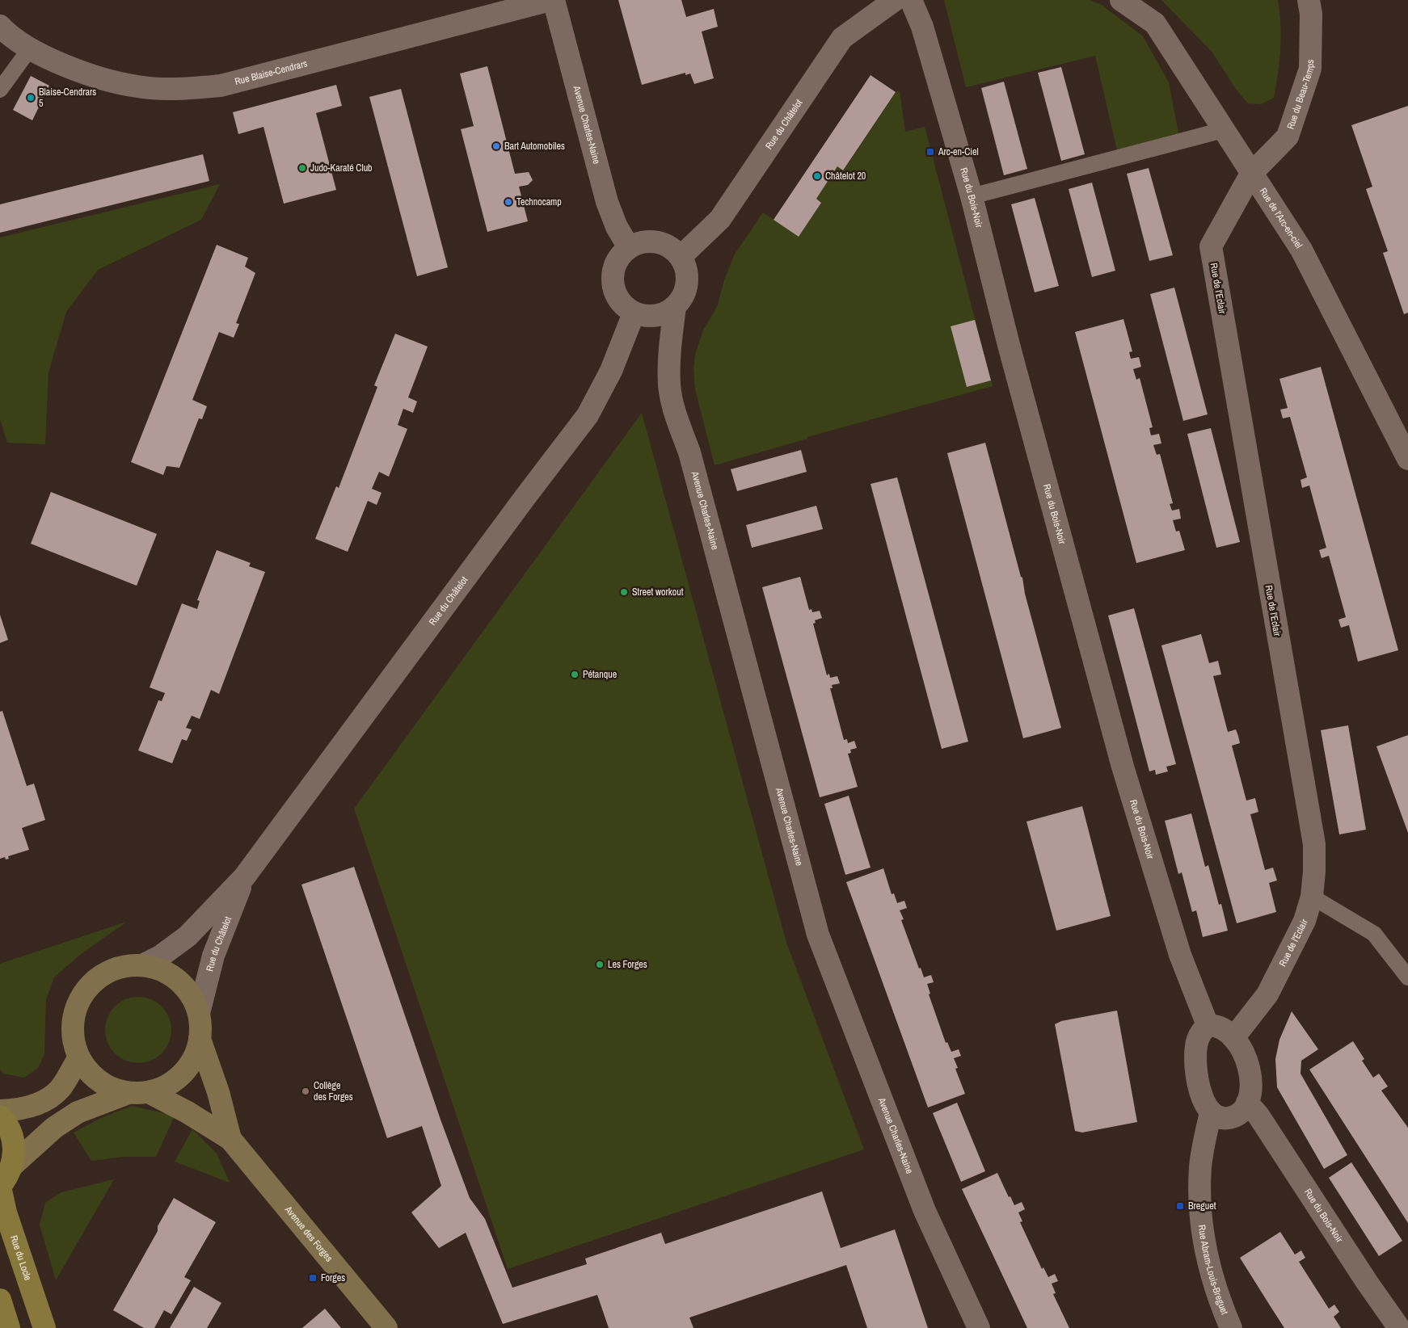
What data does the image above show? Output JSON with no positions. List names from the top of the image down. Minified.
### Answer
{"streets":{"main road":["Avenue des Forges","Rue du Locle"],"street":["Rue Blaise-Cendrars","Rue du Beau-Temps","Rue du Châtelot","Avenue Charles-Naine","Rue du Bois-Noir","Rue de l'Arc-en-ciel","Rue de l'Eclair","Rue Abram-Louis-Breguet"]},"crossings":[["Rue du Beau-Temps","Rue de l'Arc-en-ciel"],["Rue du Beau-Temps","Rue de l'Eclair"],["Rue du Châtelot","Avenue Charles-Naine"],["Rue du Châtelot","Avenue des Forges"],["Rue de l'Arc-en-ciel","Rue de l'Eclair"]],"places":{"other":["Blaise-Cendrars 5","Bart Automobiles","Judo-Karaté Club","Châtelot 20","Technocamp","Street workout","Pétanque","Les Forges","Collège des Forges"],"transit":["Arc-en-Ciel","Breguet","Forges"]}}
